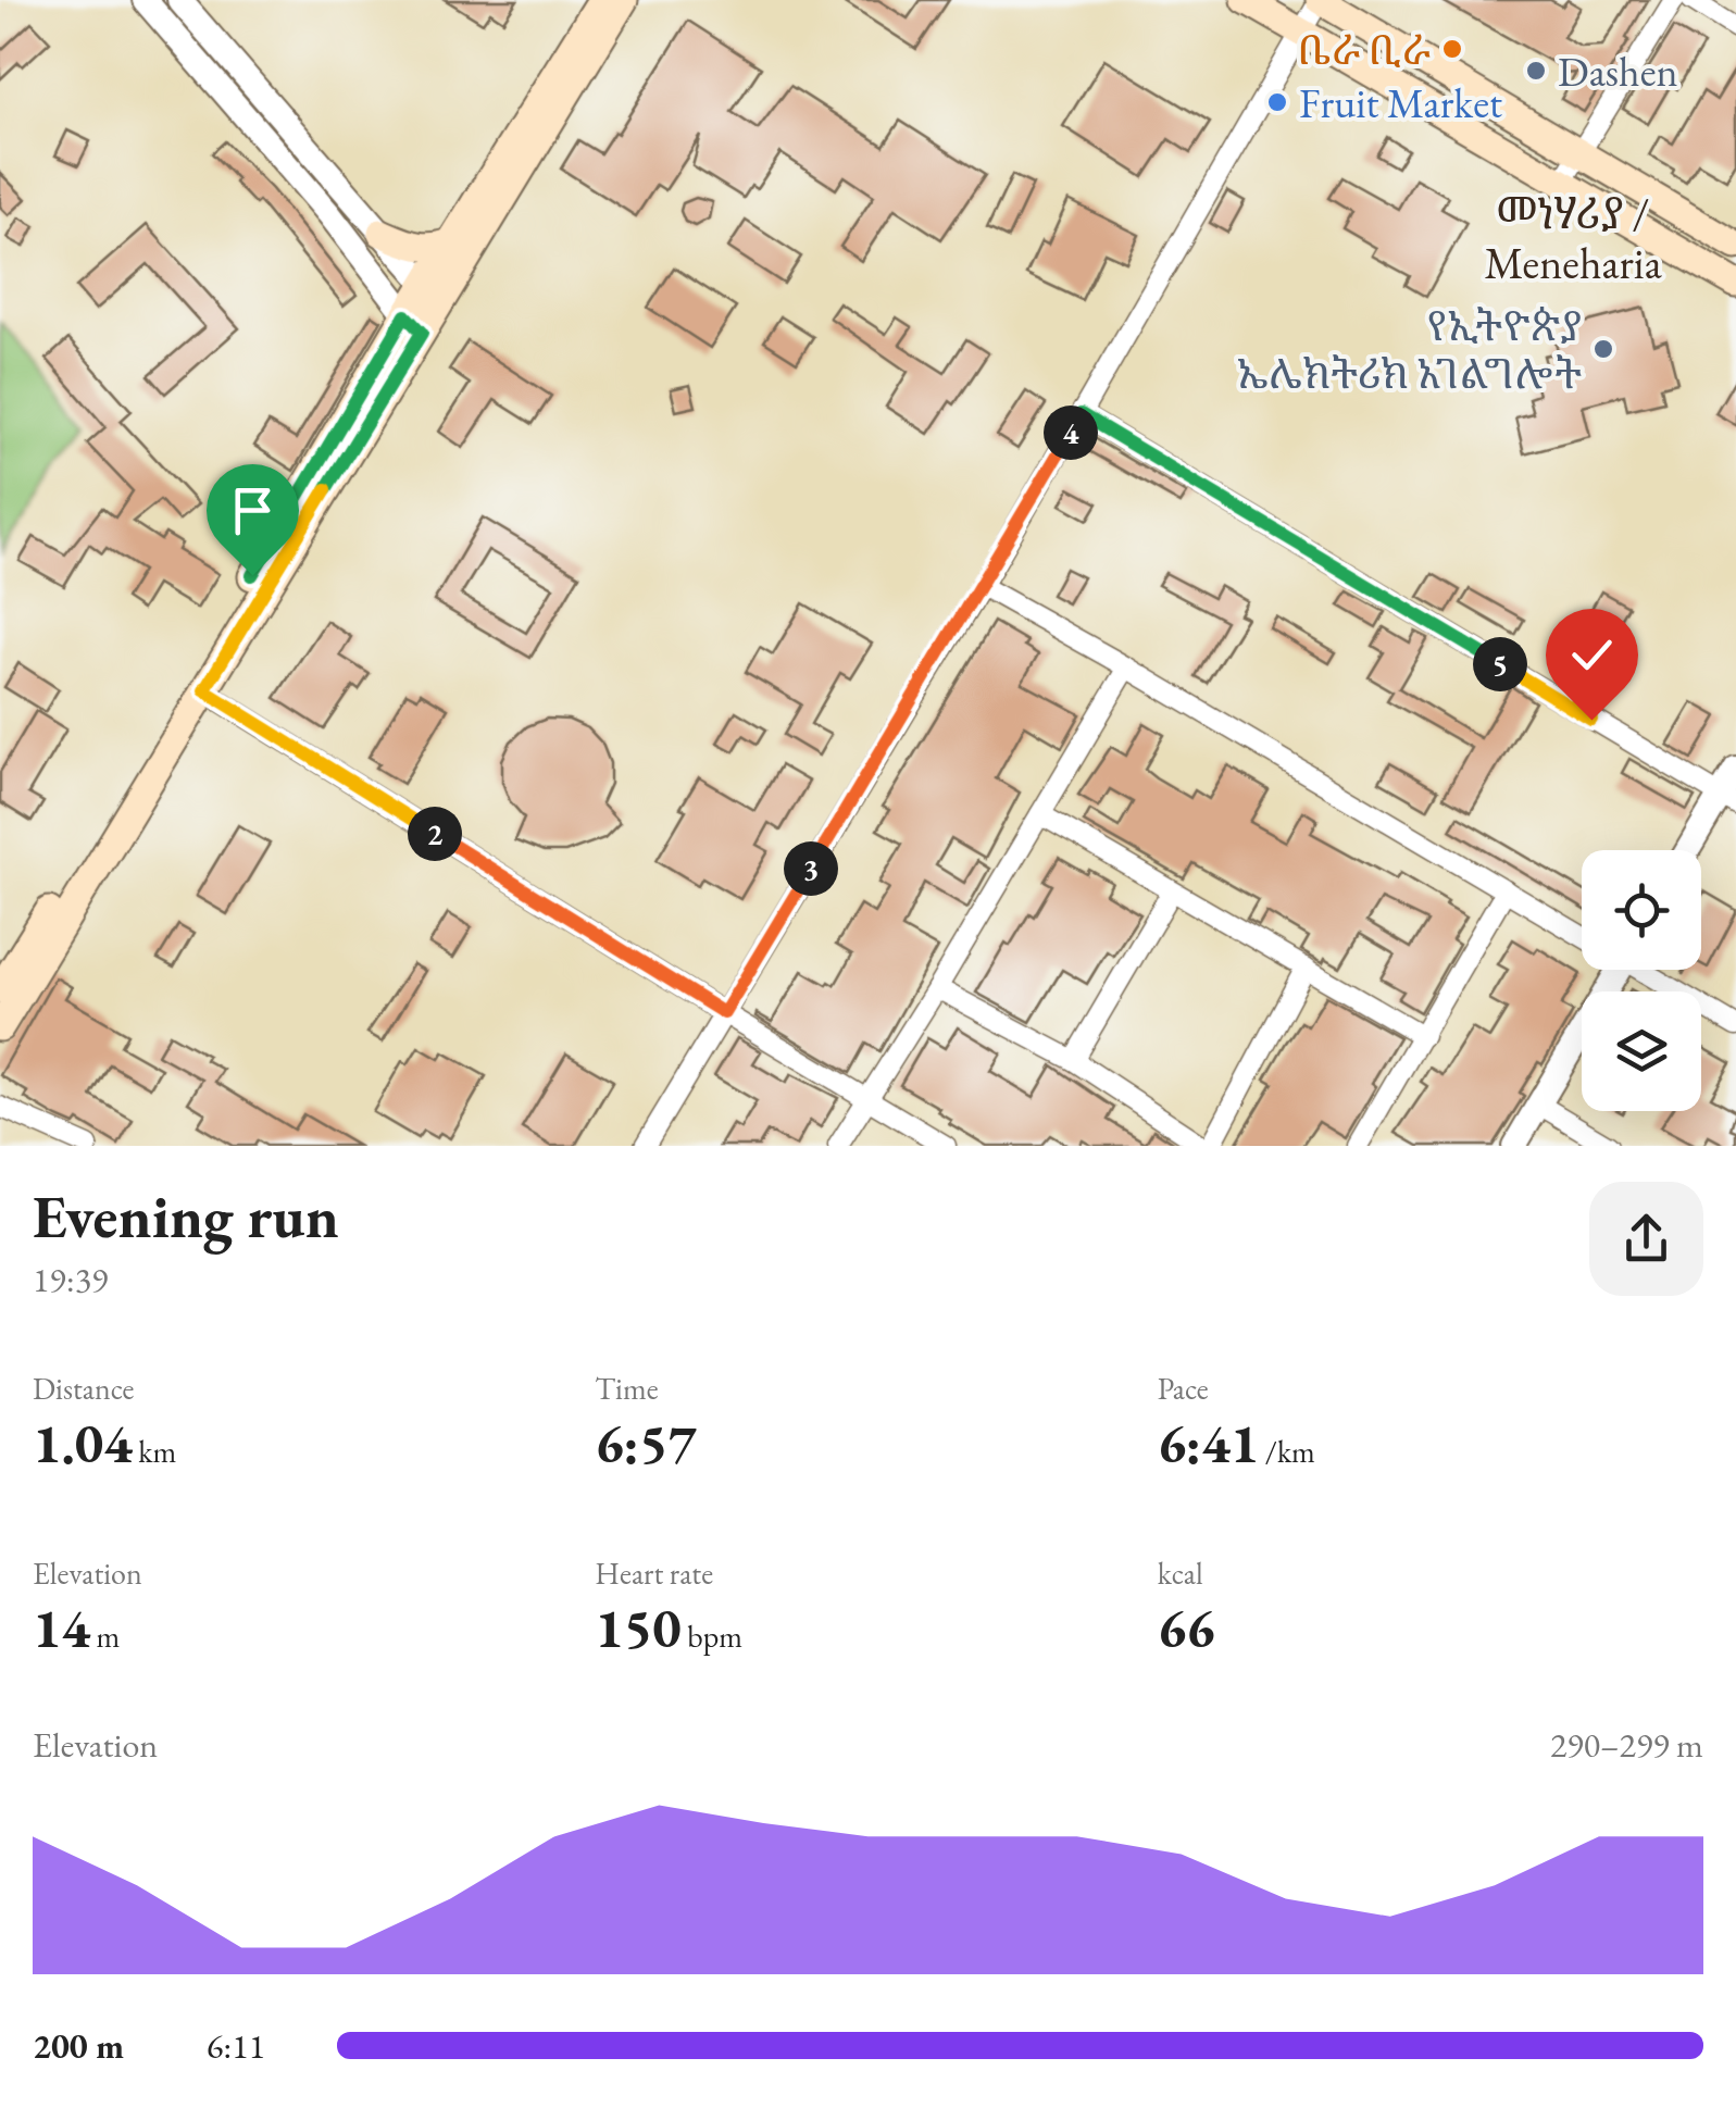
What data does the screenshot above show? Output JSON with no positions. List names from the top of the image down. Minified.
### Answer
{"districts":["መነሃሪያ / Meneharia"],"places":["ቤራ ቢራ","Dashen","Fruit Market","የኢትዮጵያ ኤሌክትሪክ አገልግሎት"],"page":{"pins":["4","5","2","3"],"heading":["Evening run","19:39"],"stats":[["Distance","1.04 km"],["Time","6:57"],["Pace","6:41 /km"],["Elevation","14 m"],["Heart rate","150 bpm"],["kcal","66"]],"chart":["Elevation","290–299 m"],"list":[{"name":"200 m","note":"6:11"}]}}
